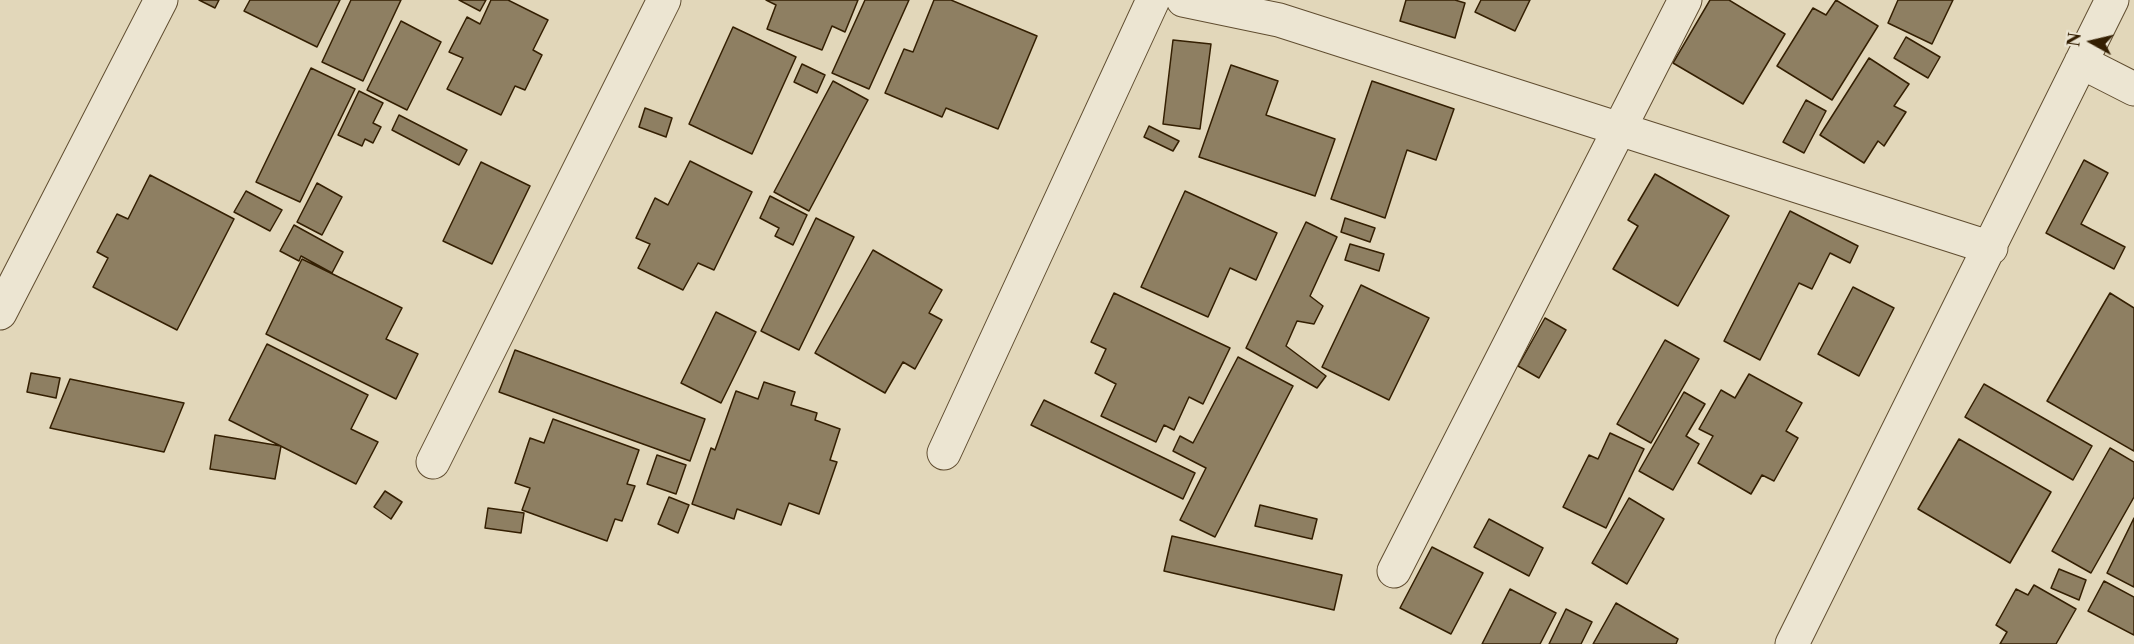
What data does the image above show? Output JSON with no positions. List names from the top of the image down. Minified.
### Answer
{"north":"left"}
